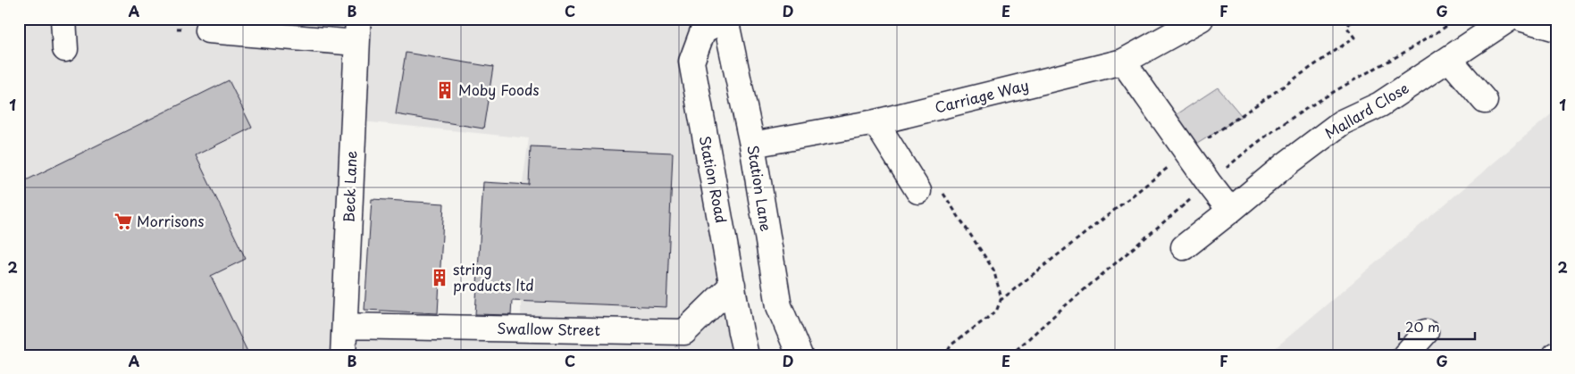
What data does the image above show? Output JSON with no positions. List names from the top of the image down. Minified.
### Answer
{"streets":{"street":["Carriage Way","Mallard Close","Station Road","Beck Lane","Station Lane","Swallow Street"]},"crossings":[["Carriage Way","Station Lane"],["Station Road","Station Lane"],["Station Road","Swallow Street"],["Beck Lane","Swallow Street"]],"places":{"building":["Moby Foods","string products ltd"],"supermarket":["Morrisons"]},"scale_bar":"20 m","grid":{"columns":["A","B","C","D","E","F","G"],"rows":["1","2"]}}
